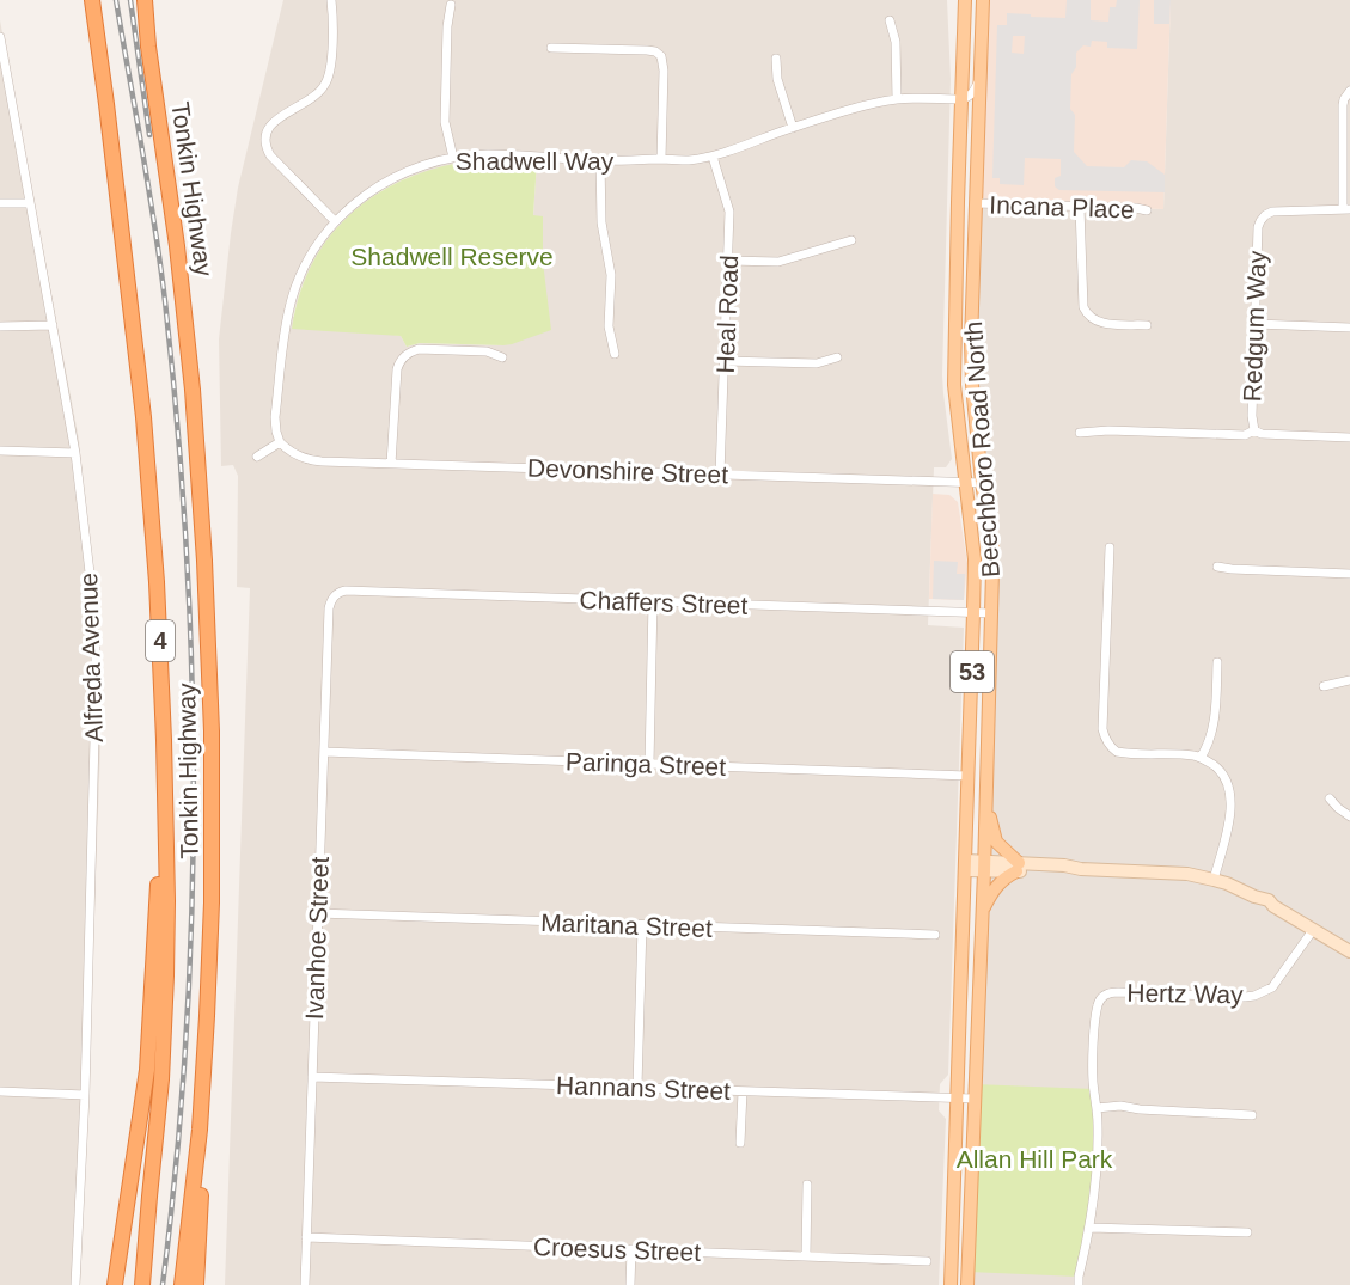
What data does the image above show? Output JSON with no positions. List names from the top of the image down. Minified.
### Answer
{"streets":{"highway":["Tonkin Highway","4"],"main road":["Beechboro Road North","53"],"street":["Shadwell Way","Incana Place","Heal Road","Redgum Way","Devonshire Street","Chaffers Street","Alfreda Avenue","Paringa Street","Maritana Street","Ivanhoe Street","Hertz Way","Hannans Street","Croesus Street"]},"crossings":[["Shadwell Way","Heal Road"],["Shadwell Way","Beechboro Road North"],["Shadwell Way","Devonshire Street"],["Incana Place","Beechboro Road North"],["Heal Road","Devonshire Street"],["Beechboro Road North","Devonshire Street"],["Beechboro Road North","Chaffers Street"],["Beechboro Road North","Paringa Street"],["Beechboro Road North","Hannans Street"],["Chaffers Street","Ivanhoe Street"],["Paringa Street","Ivanhoe Street"],["Maritana Street","Ivanhoe Street"],["Ivanhoe Street","Hannans Street"],["Ivanhoe Street","Croesus Street"]],"parks":["Shadwell Reserve","Allan Hill Park"]}
